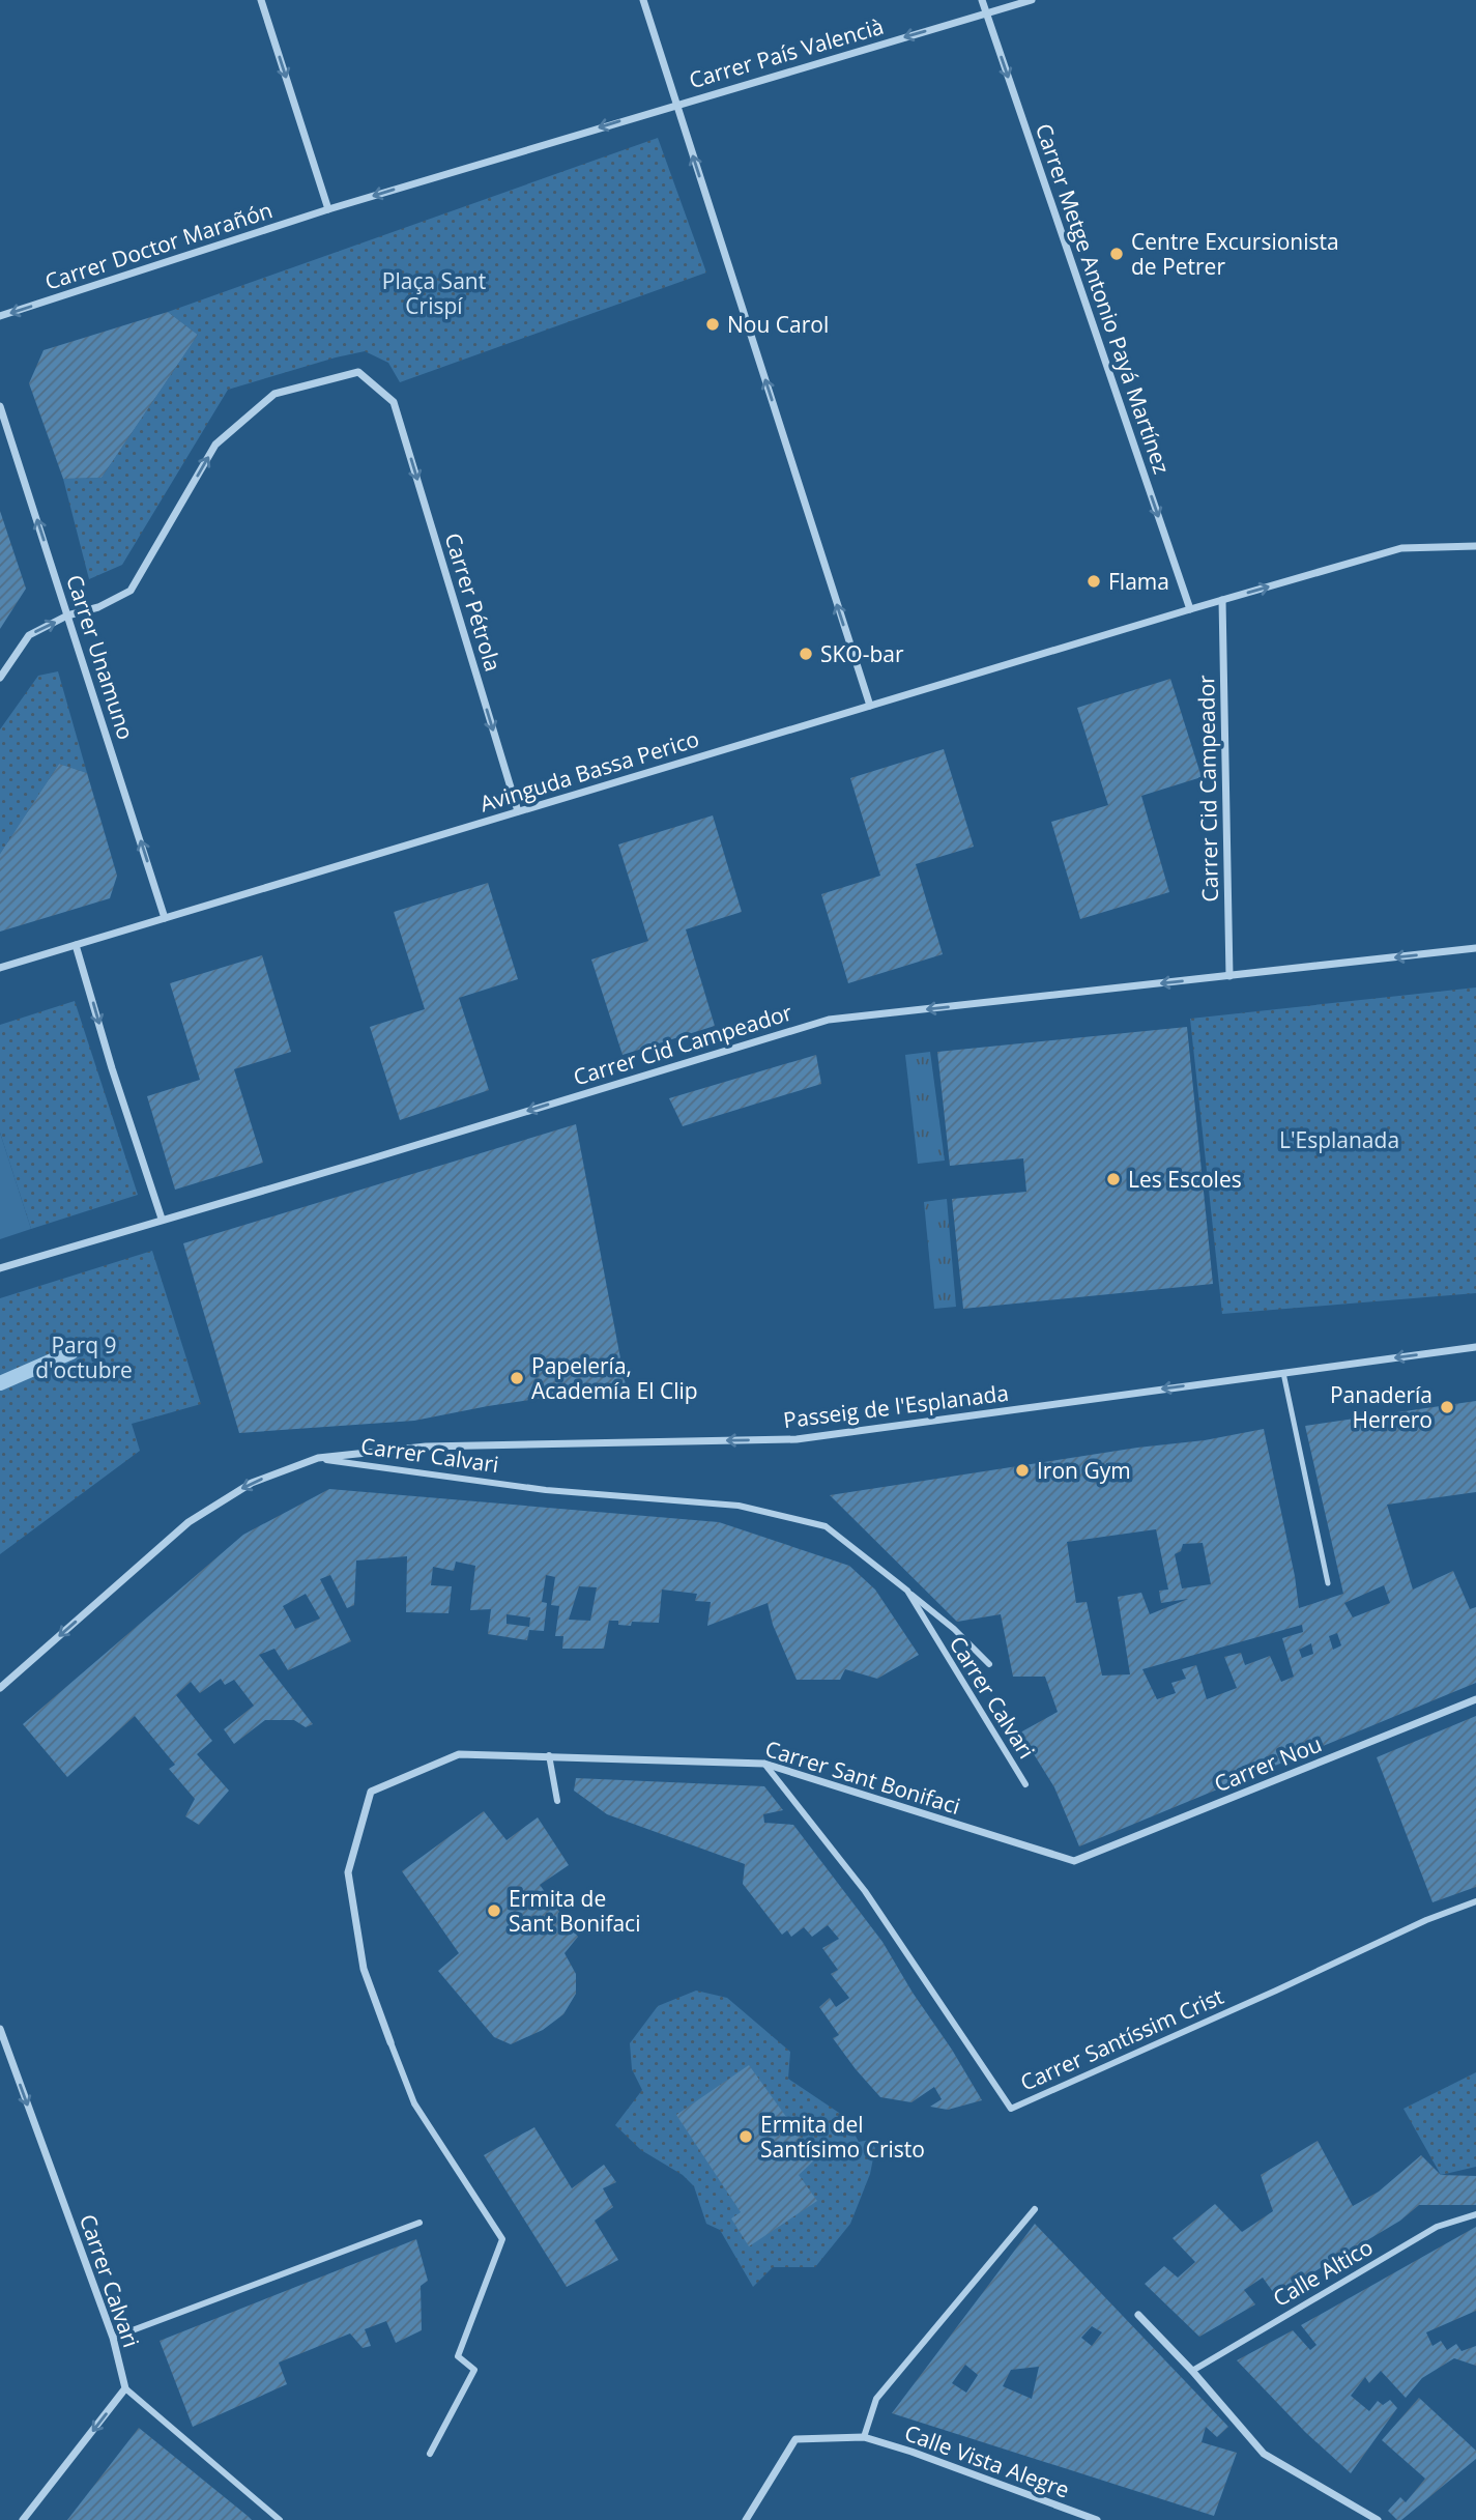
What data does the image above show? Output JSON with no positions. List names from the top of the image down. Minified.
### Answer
{"streets":{"street":["Carrer País Valencià","Carrer Doctor Marañón","Carrer Metge Antonio Payá Martínez","Carrer Pétrola","Carrer Unamuno","Avinguda Bassa Perico","Carrer Cid Campeador","Passeig de l'Esplanada","Carrer Calvari","Carrer Nou","Carrer Sant Bonifaci","Carrer Santíssim Crist","Calle Altico","Calle Vista Alegre"]},"crossings":[["Carrer País Valencià","Carrer Metge Antonio Payá Martínez"],["Carrer Metge Antonio Payá Martínez","Avinguda Bassa Perico"],["Carrer Pétrola","Carrer Unamuno"],["Carrer Pétrola","Avinguda Bassa Perico"],["Carrer Unamuno","Avinguda Bassa Perico"],["Avinguda Bassa Perico","Carrer Cid Campeador"],["Passeig de l'Esplanada","Carrer Calvari"],["Carrer Nou","Carrer Sant Bonifaci"],["Carrer Sant Bonifaci","Carrer Santíssim Crist"]],"one_way":["Carrer País Valencià","Carrer Doctor Marañón","Carrer Metge Antonio Payá Martínez","Carrer Unamuno","Carrer Cid Campeador","Passeig de l'Esplanada"],"parks":["Plaça Sant Crispí","L'Esplanada","Parq 9 d'octubre"],"places":["Centre Excursionista de Petrer","Nou Carol","Flama","SKO-bar","Les Escoles","Papelería, Academía El Clip","Panadería Herrero","Iron Gym","Ermita de Sant Bonifaci","Ermita del Santísimo Cristo"]}
